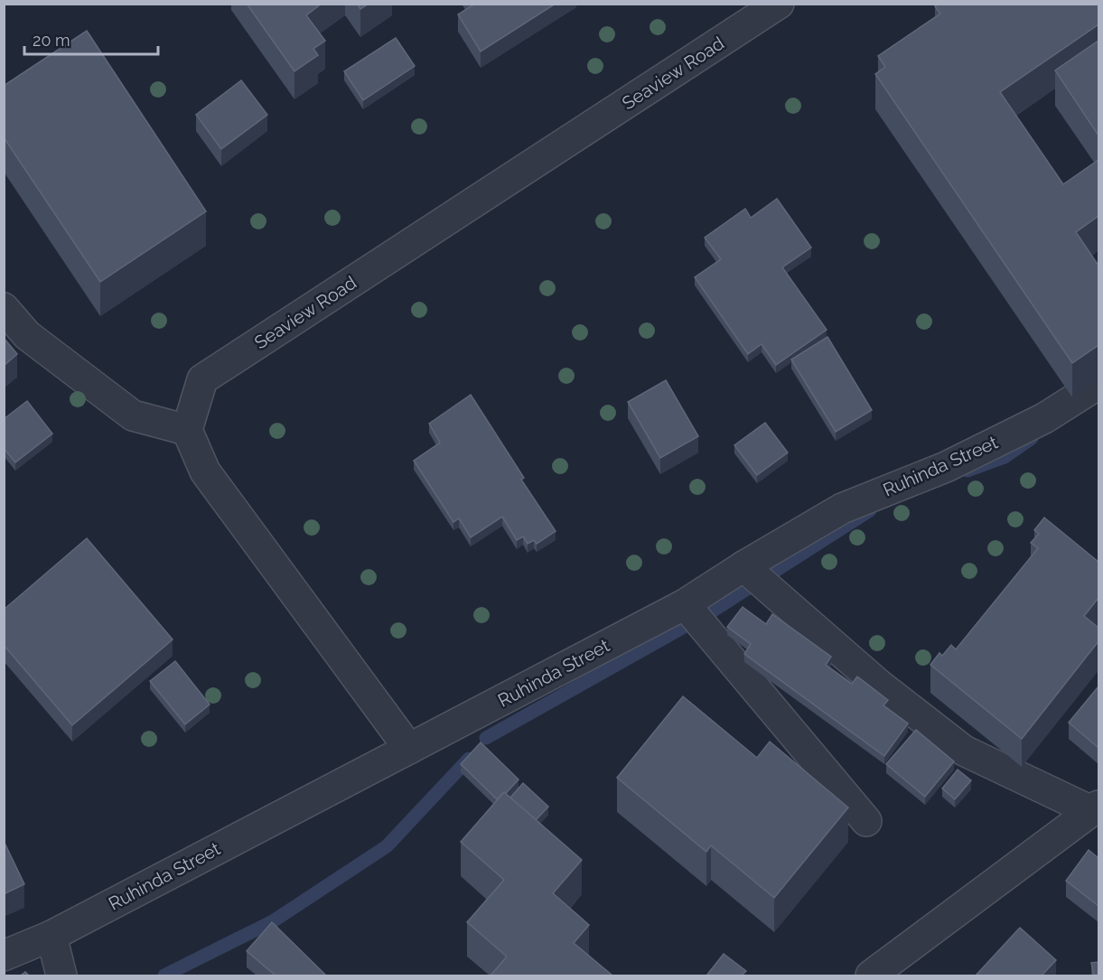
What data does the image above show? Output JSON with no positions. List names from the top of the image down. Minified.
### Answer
{"streets":{"street":["Seaview Road","Ruhinda Street"]},"scale_bar":"20 m"}
